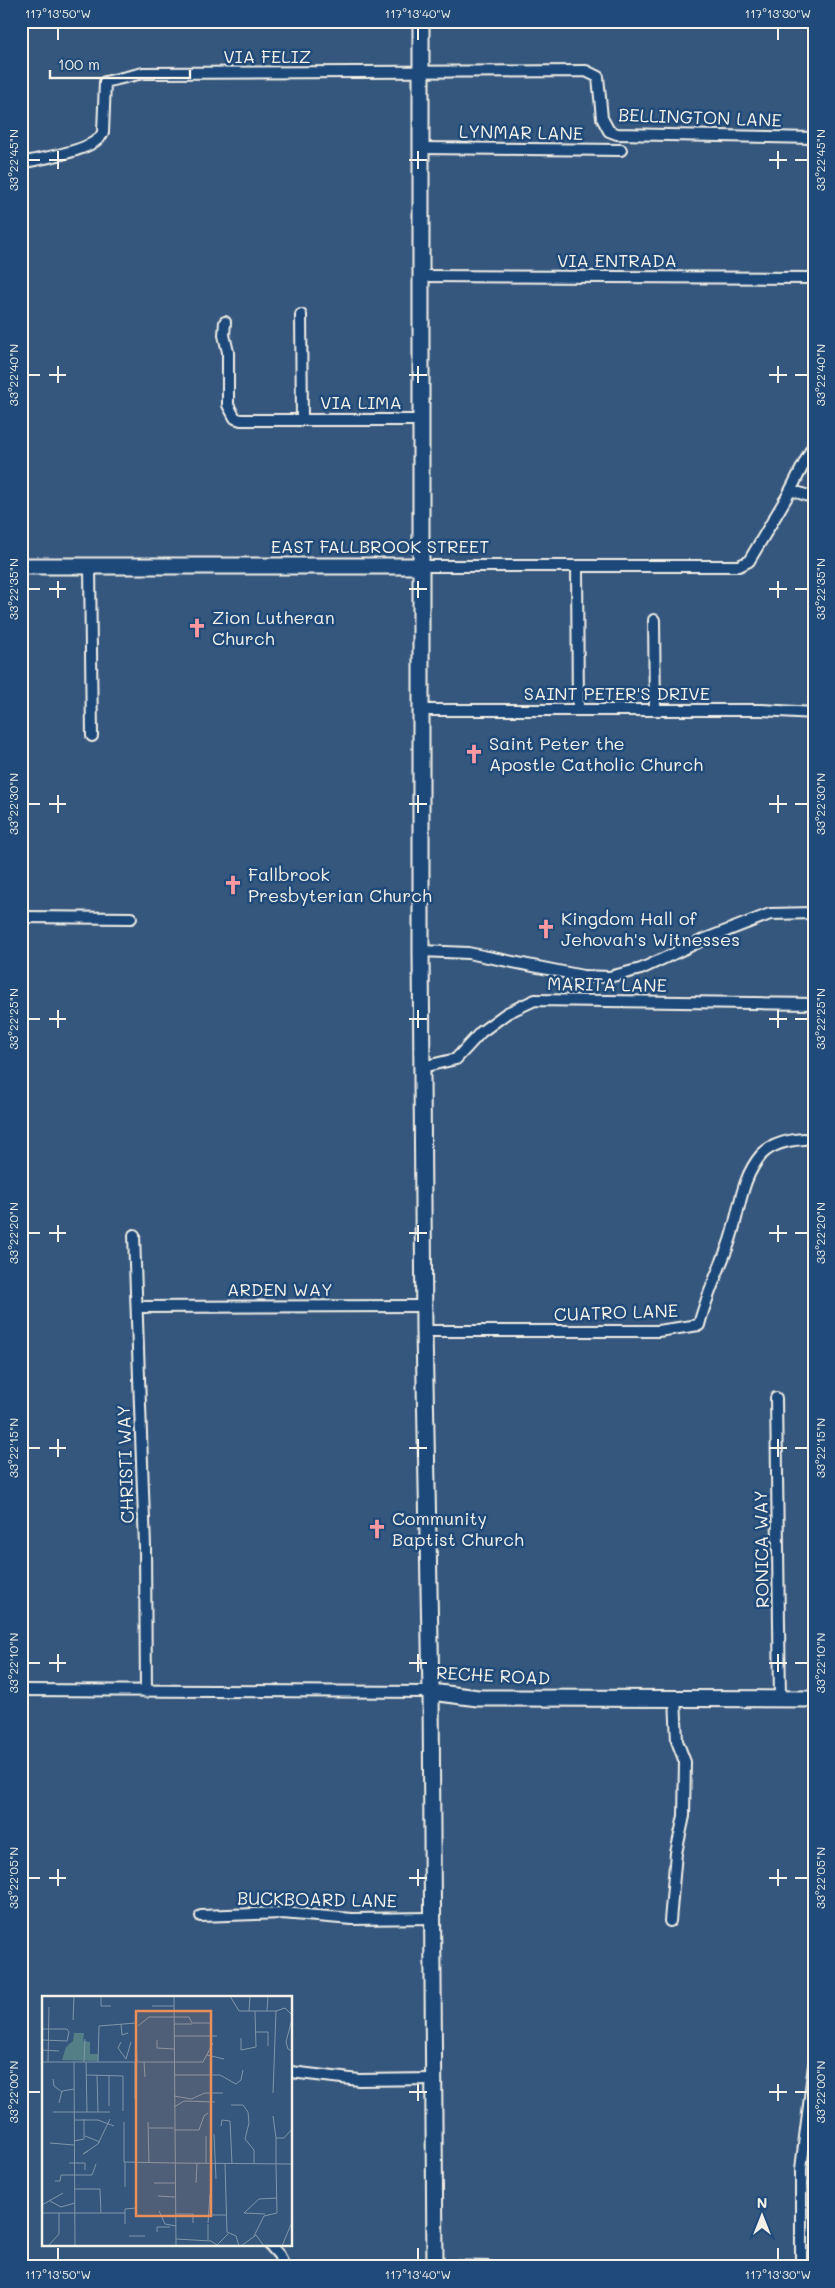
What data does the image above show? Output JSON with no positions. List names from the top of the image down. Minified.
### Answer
{"streets":{"main road":["EAST FALLBROOK STREET","RECHE ROAD"],"street":["VIA FELIZ","BELLINGTON LANE","LYNMAR LANE","VIA ENTRADA","VIA LIMA","SAINT PETER'S DRIVE","MARITA LANE","ARDEN WAY","CUATRO LANE","CHRISTI WAY","RONICA WAY","BUCKBOARD LANE"]},"crossings":[["VIA FELIZ","BELLINGTON LANE"],["ARDEN WAY","CHRISTI WAY"],["CHRISTI WAY","RECHE ROAD"],["RONICA WAY","RECHE ROAD"]],"places":{"church":["Zion Lutheran Church","Saint Peter the Apostle Catholic Church","Fallbrook Presbyterian Church","Kingdom Hall of Jehovah's Witnesses","Community Baptist Church"]},"scale_bar":"100 m","north":"top","coordinates":["117°13'50\"W","117°13'40\"W","117°13'30\"W","33°22'45\"N","33°22'40\"N","33°22'35\"N","33°22'30\"N","33°22'25\"N","33°22'20\"N","33°22'15\"N","33°22'10\"N","33°22'05\"N","33°22'00\"N"]}
